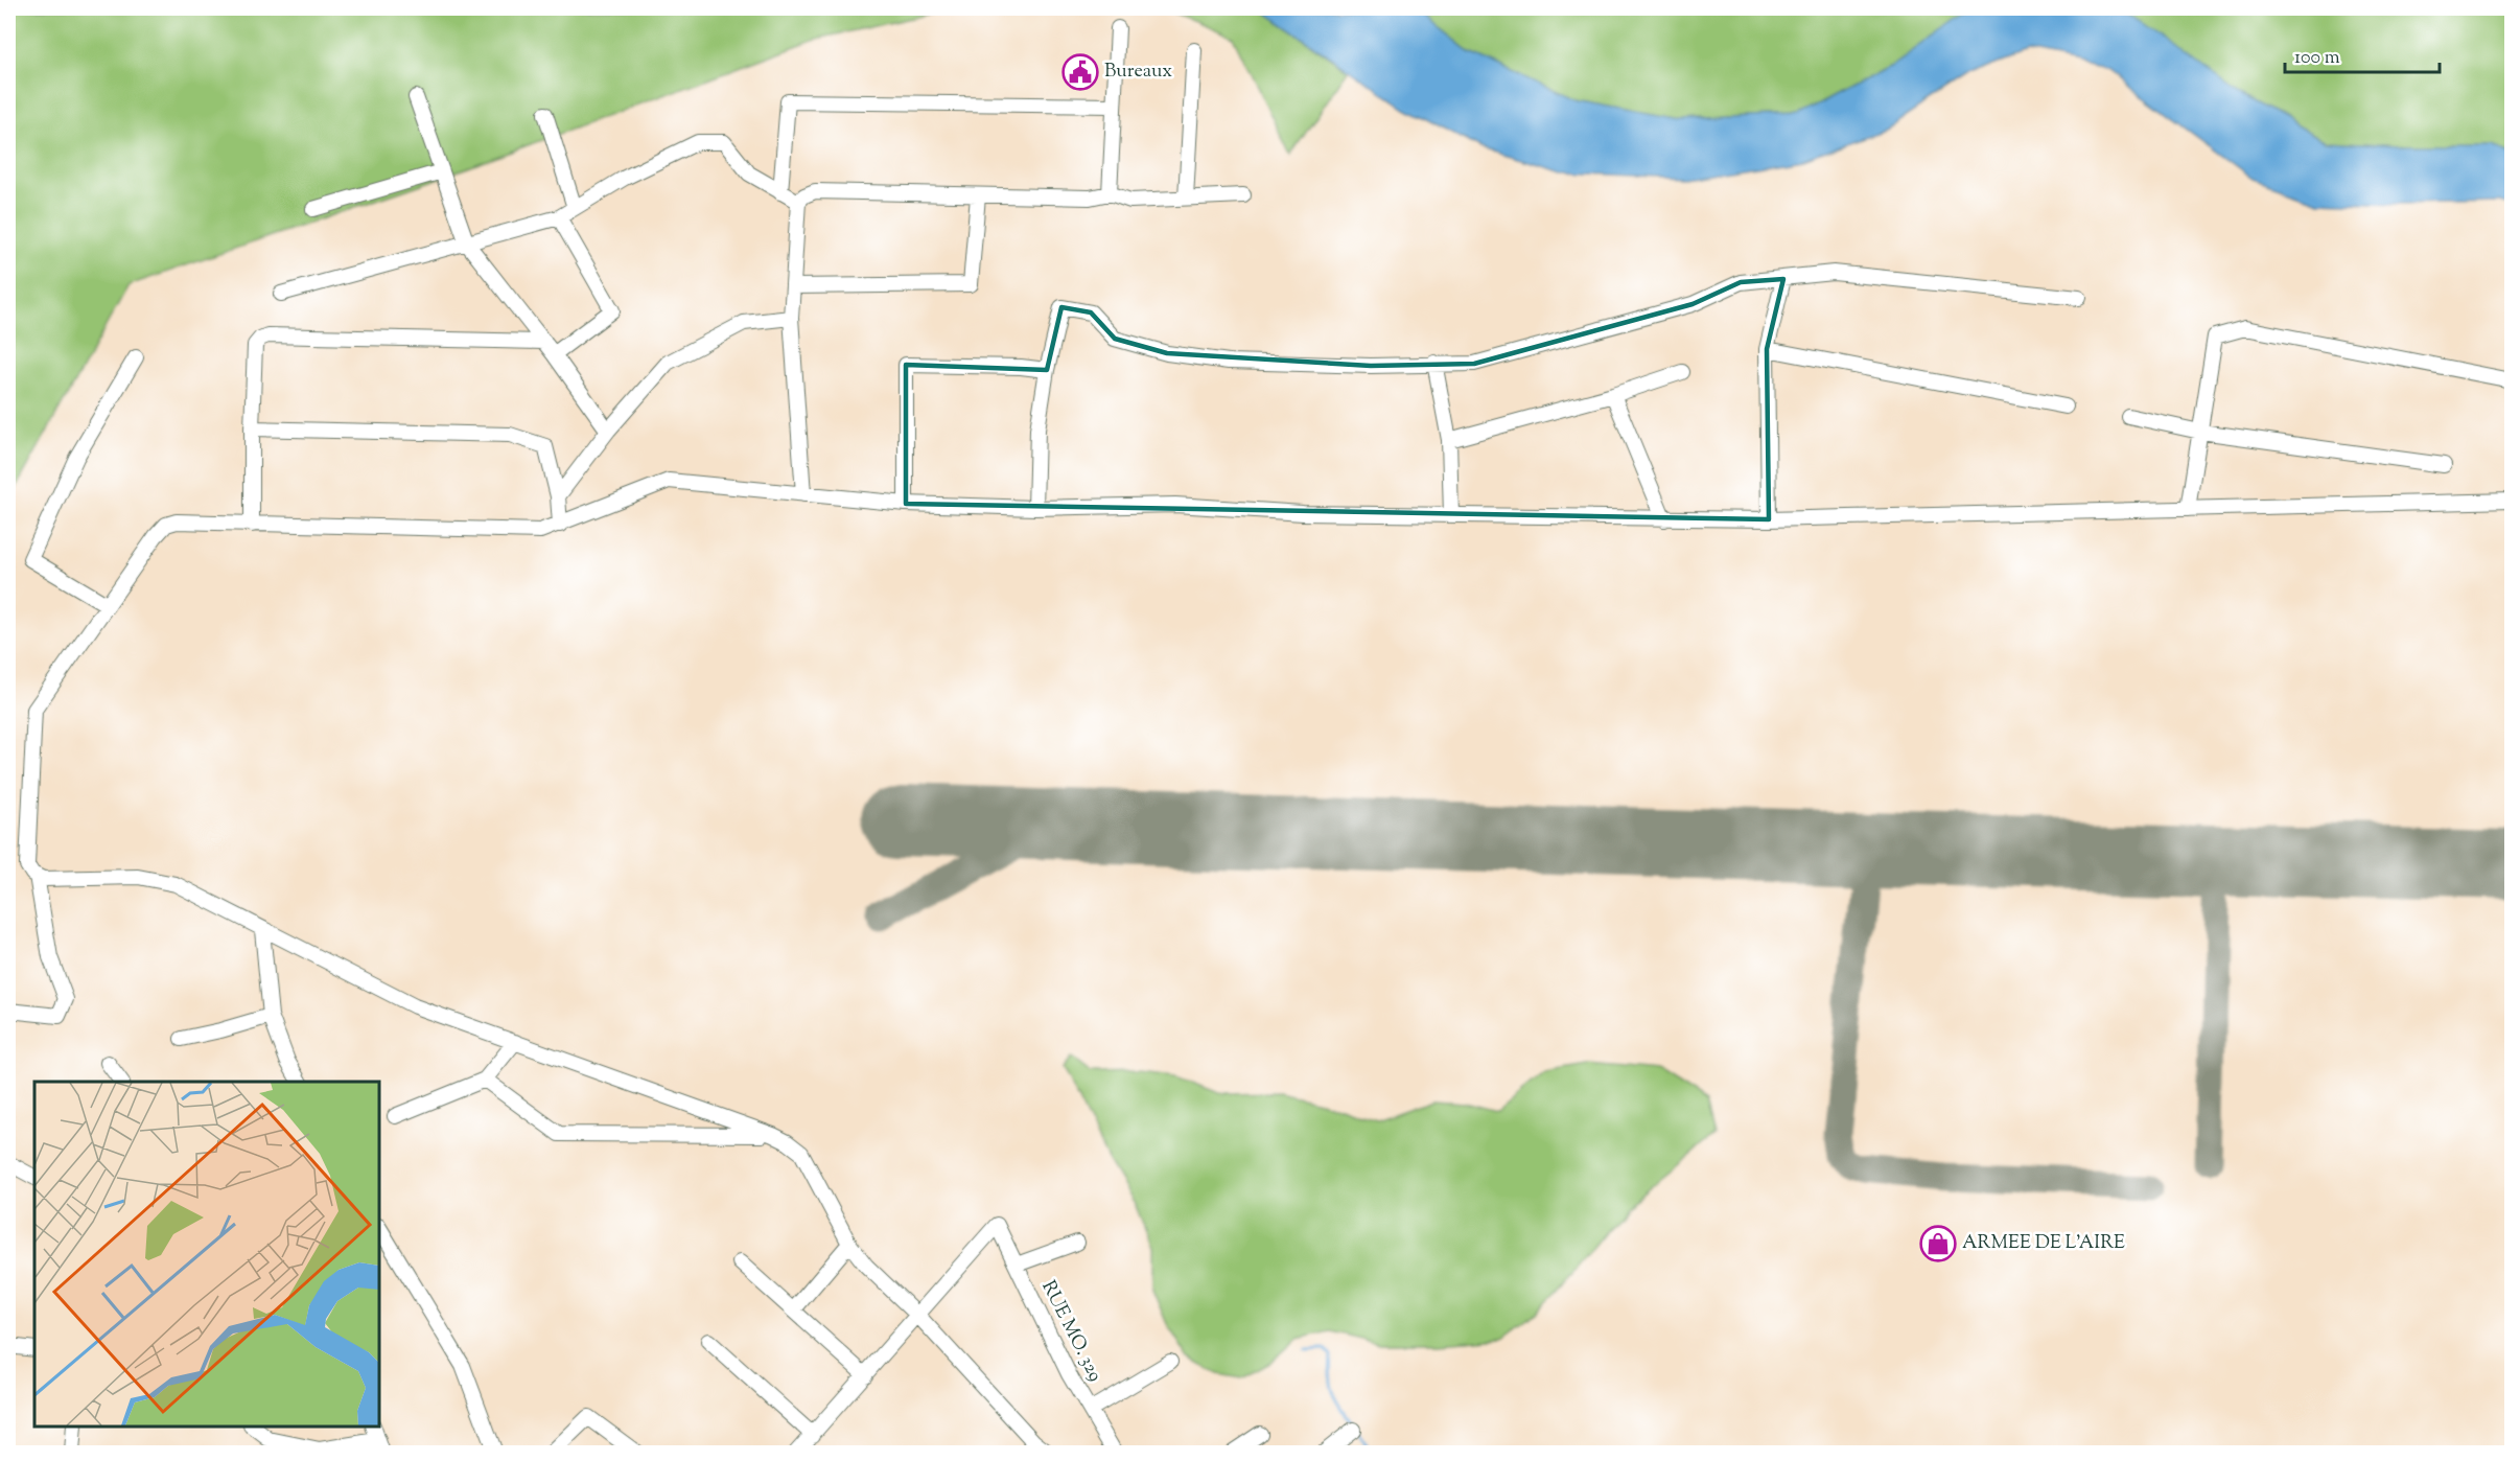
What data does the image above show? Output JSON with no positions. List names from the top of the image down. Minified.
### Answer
{"streets":{"street":["RUE MO. 329"]},"places":{"public building":["Bureaux"],"shop":["ARMEE DE L'AIRE"]},"scale_bar":"100 m"}
